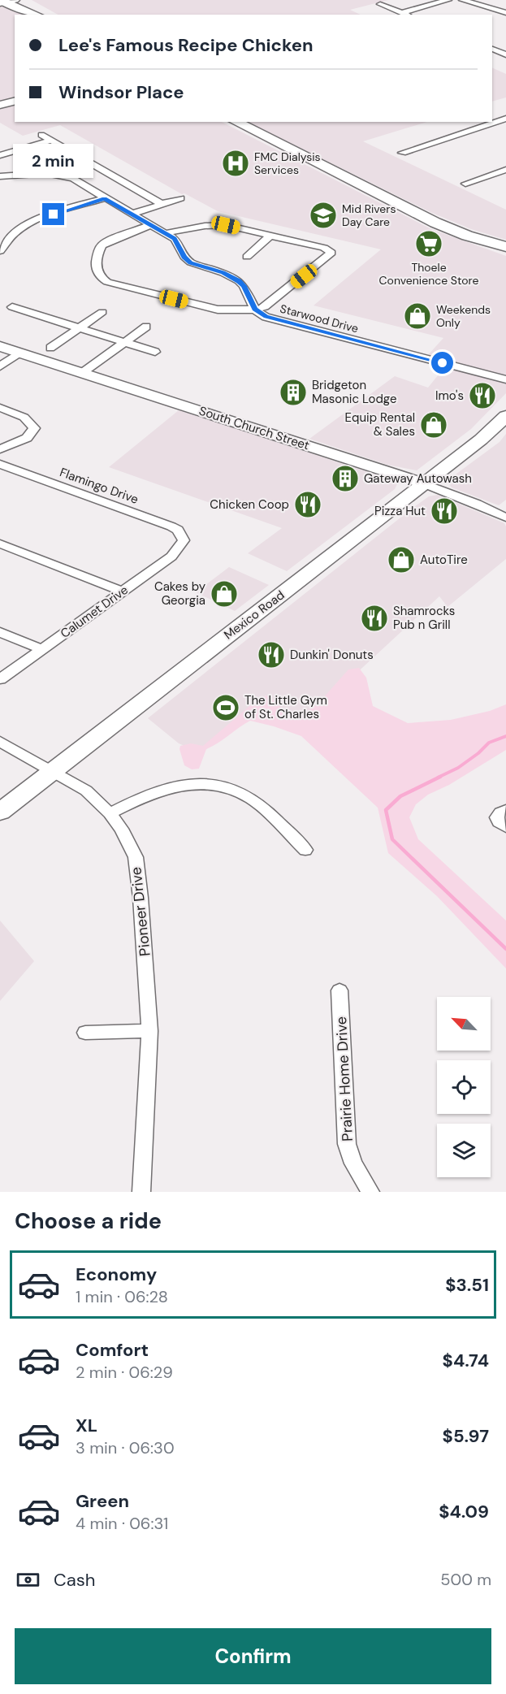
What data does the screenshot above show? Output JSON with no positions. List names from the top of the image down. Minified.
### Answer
{"streets":{"main road":["Mexico Road"],"street":["Starwood Drive","South Church Street","Flamingo Drive","Calumet Drive","Pioneer Drive","Prairie Home Drive"]},"crossings":[["South Church Street","Mexico Road"],["Flamingo Drive","Calumet Drive"],["Mexico Road","Pioneer Drive"]],"places":{"hospital":["FMC Dialysis Services"],"school or university":["Mid Rivers Day Care"],"supermarket":["Thoele Convenience Store"],"shop":["Weekends Only","Equip Rental & Sales","AutoTire","Cakes by Georgia"],"building":["Bridgeton Masonic Lodge","Gateway Autowash"],"restaurant":["Imo's","Chicken Coop","Pizza Hut","Shamrocks Pub n Grill","Dunkin' Donuts"],"sports":["The Little Gym of St. Charles"]},"north":"top left","page":{"banner":["Lee's Famous Recipe Chicken","Windsor Place"],"bubble":"2 min","heading":"Choose a ride","list":[{"name":"Economy","note":"1 min · 06:28","value":"$3.51"},{"name":"Comfort","note":"2 min · 06:29","value":"$4.74"},{"name":"XL","note":"3 min · 06:30","value":"$5.97"},{"name":"Green","note":"4 min · 06:31","value":"$4.09"}],"pay":["Cash","500 m"],"buttons":"Confirm"}}
